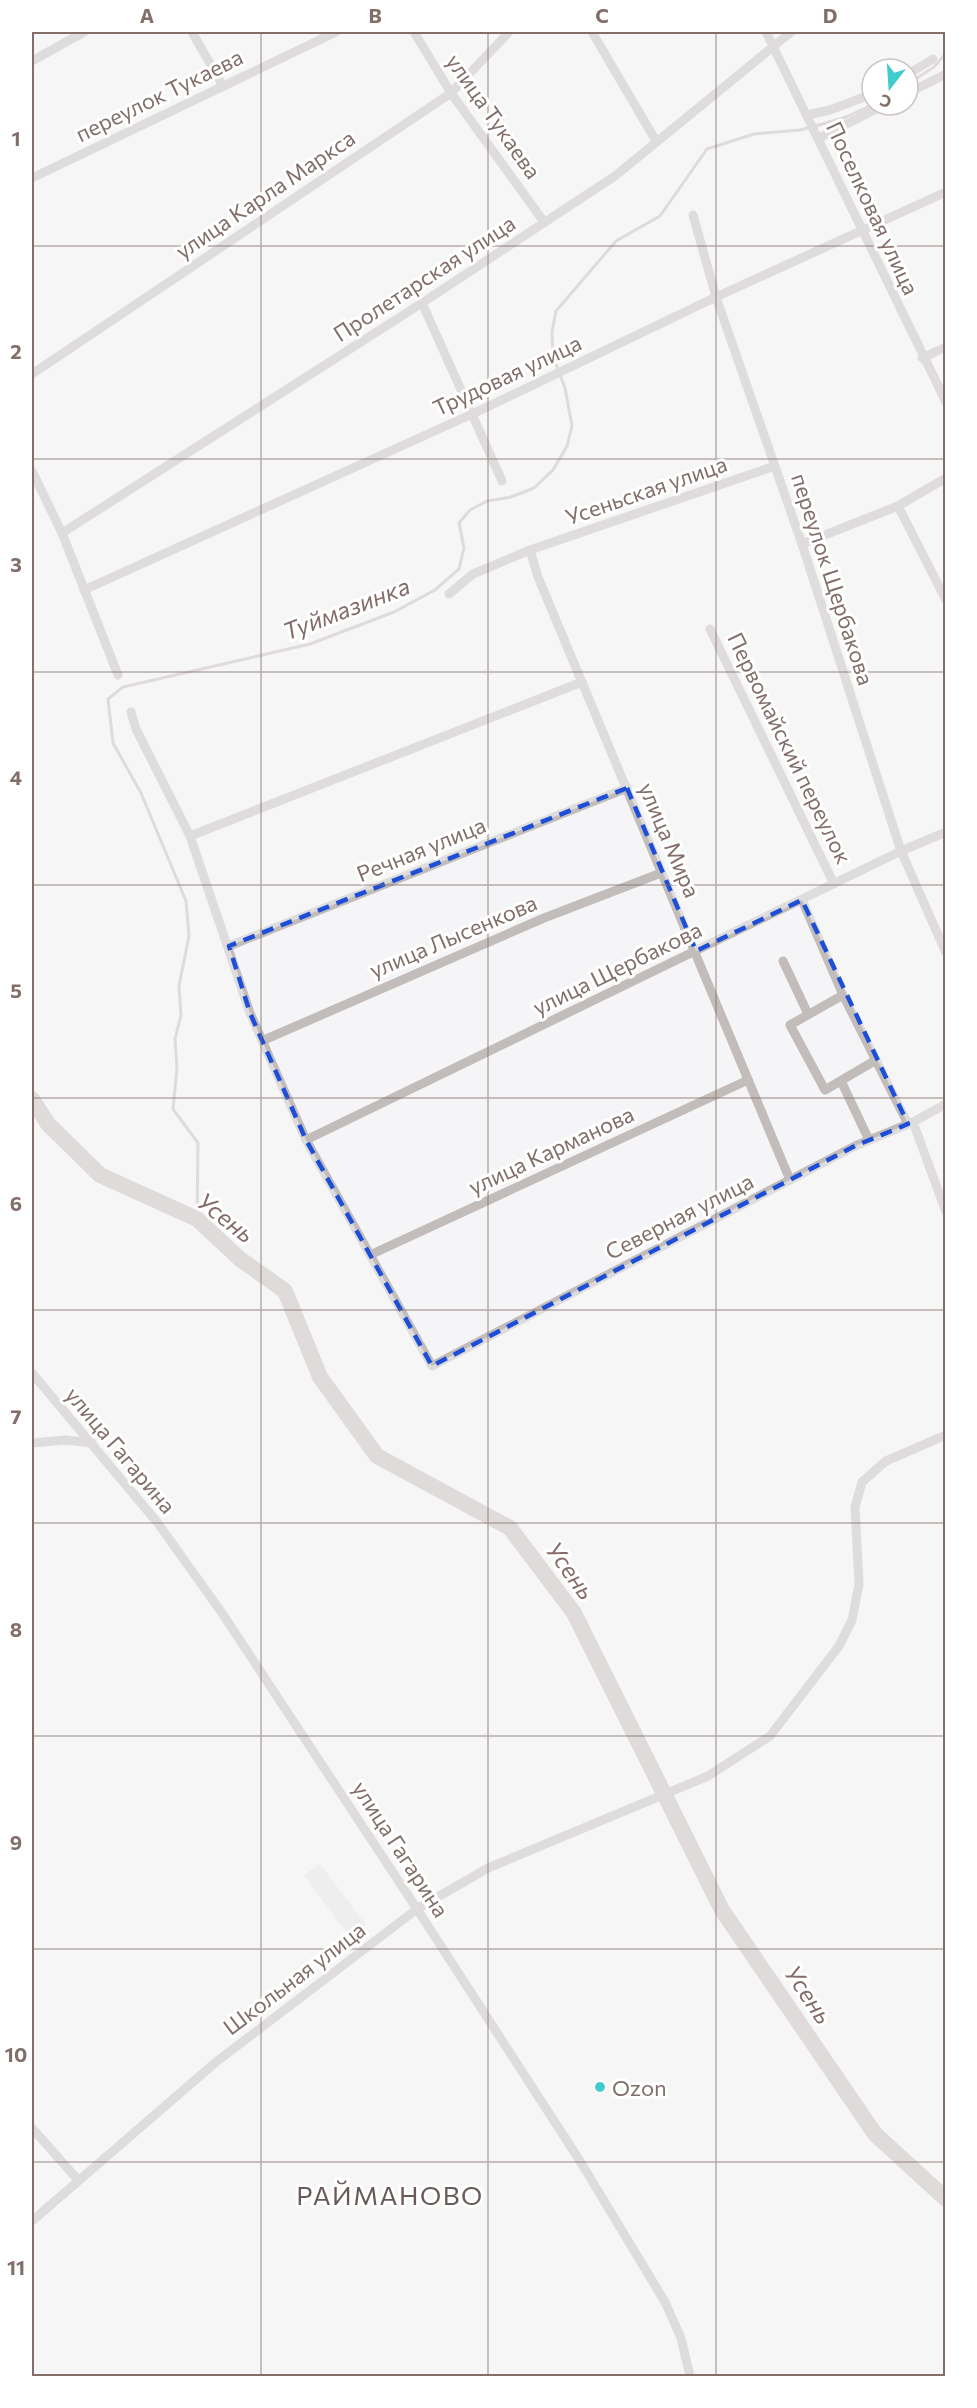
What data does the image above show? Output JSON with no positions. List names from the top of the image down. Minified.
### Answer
{"streets":{"street":["переулок Тукаева","улица Тукаева","улица Карла Маркса","Поселковая улица","Пролетарская улица","Трудовая улица","Усеньская улица","переулок Щербакова","Первомайский переулок","улица Мира","Речная улица","улица Лысенкова","улица Щербакова","улица Карманова","Северная улица","улица Гагарина","Школьная улица"]},"crossings":[["улица Тукаева","улица Карла Маркса"],["улица Тукаева","Пролетарская улица"],["Поселковая улица","Пролетарская улица"],["Поселковая улица","Трудовая улица"],["Трудовая улица","переулок Щербакова"],["Усеньская улица","переулок Щербакова"],["Усеньская улица","улица Мира"],["переулок Щербакова","улица Щербакова"],["Первомайский переулок","улица Щербакова"],["улица Мира","Речная улица"],["улица Мира","улица Лысенкова"],["улица Мира","улица Щербакова"],["улица Мира","улица Карманова"],["улица Мира","Северная улица"],["улица Карманова","Северная улица"],["улица Гагарина","Школьная улица"]],"districts":["РАЙМАНОВО"],"water":["Туймазинка","Усень"],"places":["Ozon"],"north":"bottom","grid":{"columns":["A","B","C","D"],"rows":["1","2","3","4","5","6","7","8","9","10","11"]}}
